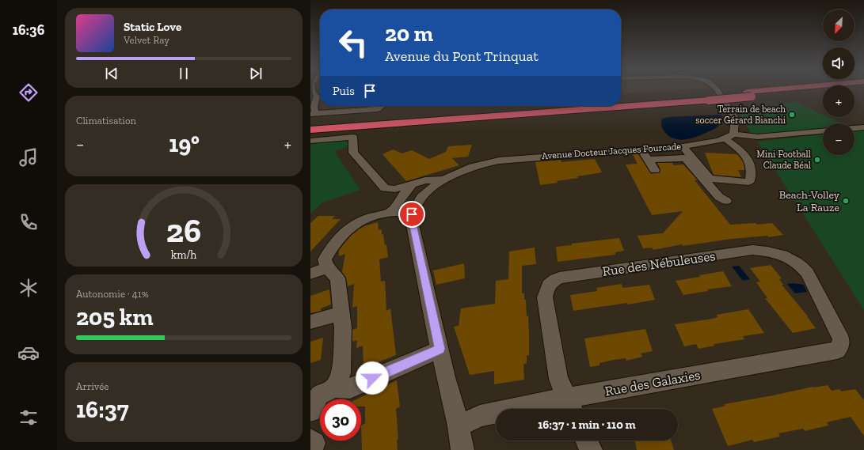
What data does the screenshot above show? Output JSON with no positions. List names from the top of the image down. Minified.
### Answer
{"streets":{"street":["Avenue Docteur Jacques Fourcade","Rue des Nébuleuses","Rue des Galaxies"]},"crossings":[["Rue des Nébuleuses","Rue des Galaxies"]],"places":["Terrain de beach soccer Gérard Bianchi","Mini Football Claude Béal","Beach-Volley La Rauze"],"north":"bottom left","page":{"tabs":"16:36","map_buttons":["+","−"],"turn":["20 m","Avenue du Pont Trinquat"],"song":["Static Love","Velvet Ray"],"then":"Puis","tile":["Climatisation",["Autonomie · 41%","205 km"],["Arrivée","16:37"]],"heat":["−","19°","+"],"limit":"30","trip":"16:37 · 1 min · 110 m","gauge":["26","km/h"]}}
